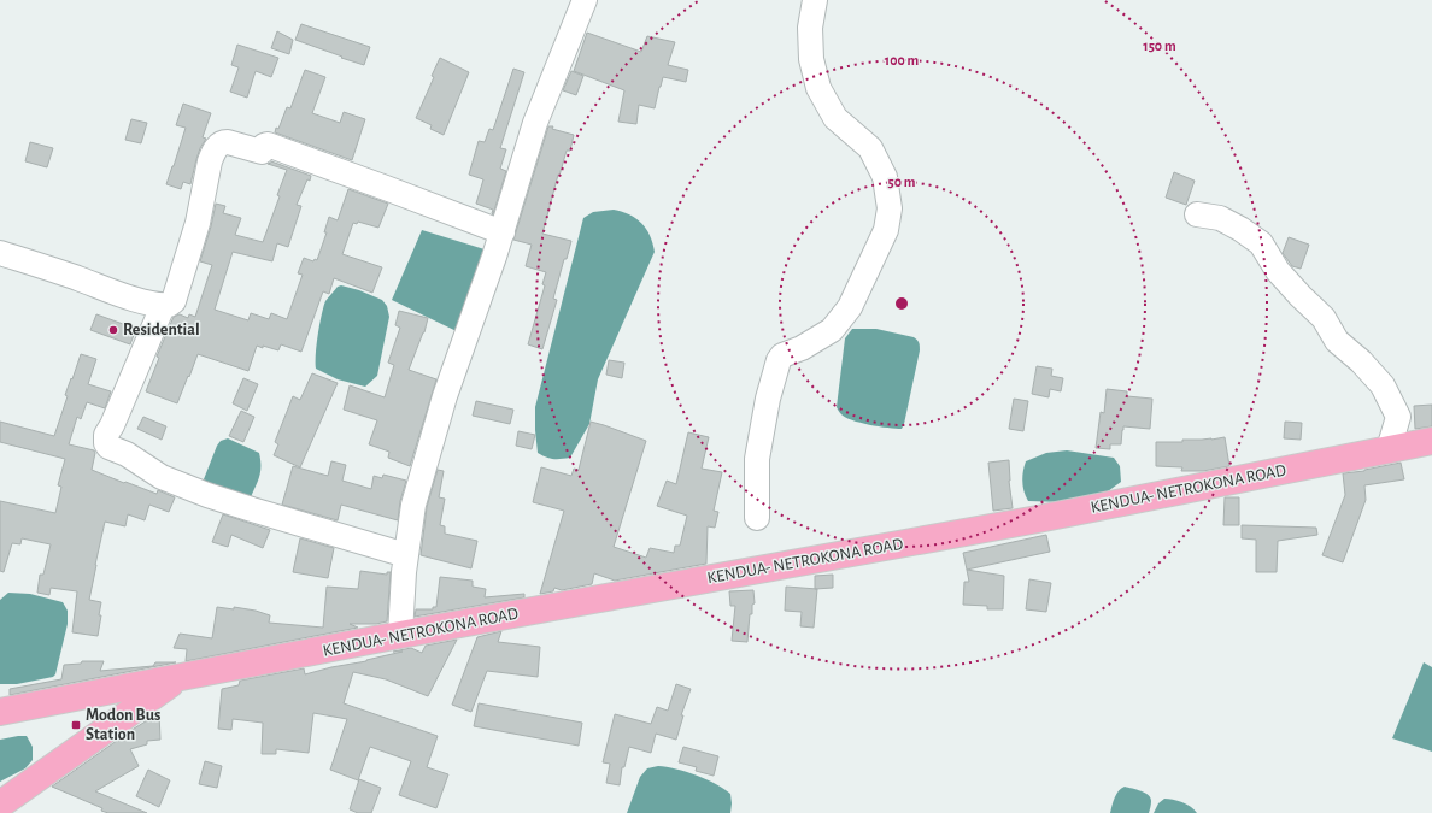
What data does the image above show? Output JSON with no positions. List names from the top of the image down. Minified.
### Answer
{"streets":{"main road":["KENDUA- NETROKONA ROAD"]},"places":{"other":["Residential"],"transit":["Modon Bus Station"]},"rings":["150 m","100 m","50 m"]}
